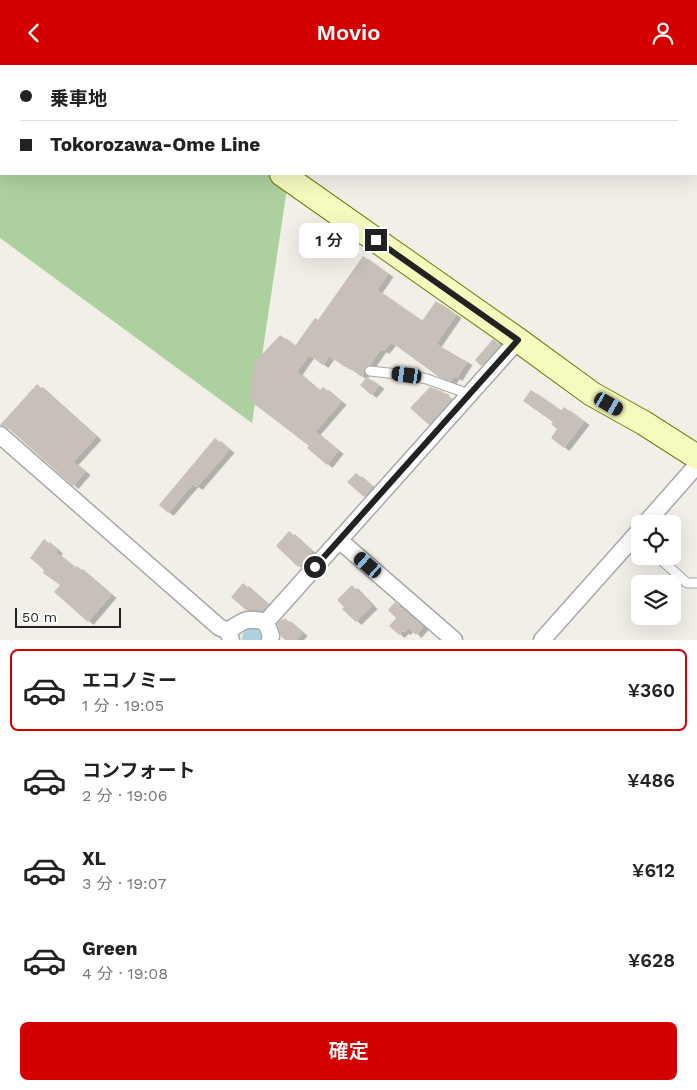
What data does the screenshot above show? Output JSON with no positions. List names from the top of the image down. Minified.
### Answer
{"scale_bar":"50 m","page":{"header":"Movio","banner":["乗車地","Tokorozawa-Ome Line"],"bubble":"1 分","scale":"50 m","list":[{"name":"エコノミー","note":"1 分 · 19:05","value":"¥360"},{"name":"コンフォート","note":"2 分 · 19:06","value":"¥486"},{"name":"XL","note":"3 分 · 19:07","value":"¥612"},{"name":"Green","note":"4 分 · 19:08","value":"¥628"}],"buttons":"確定"}}
